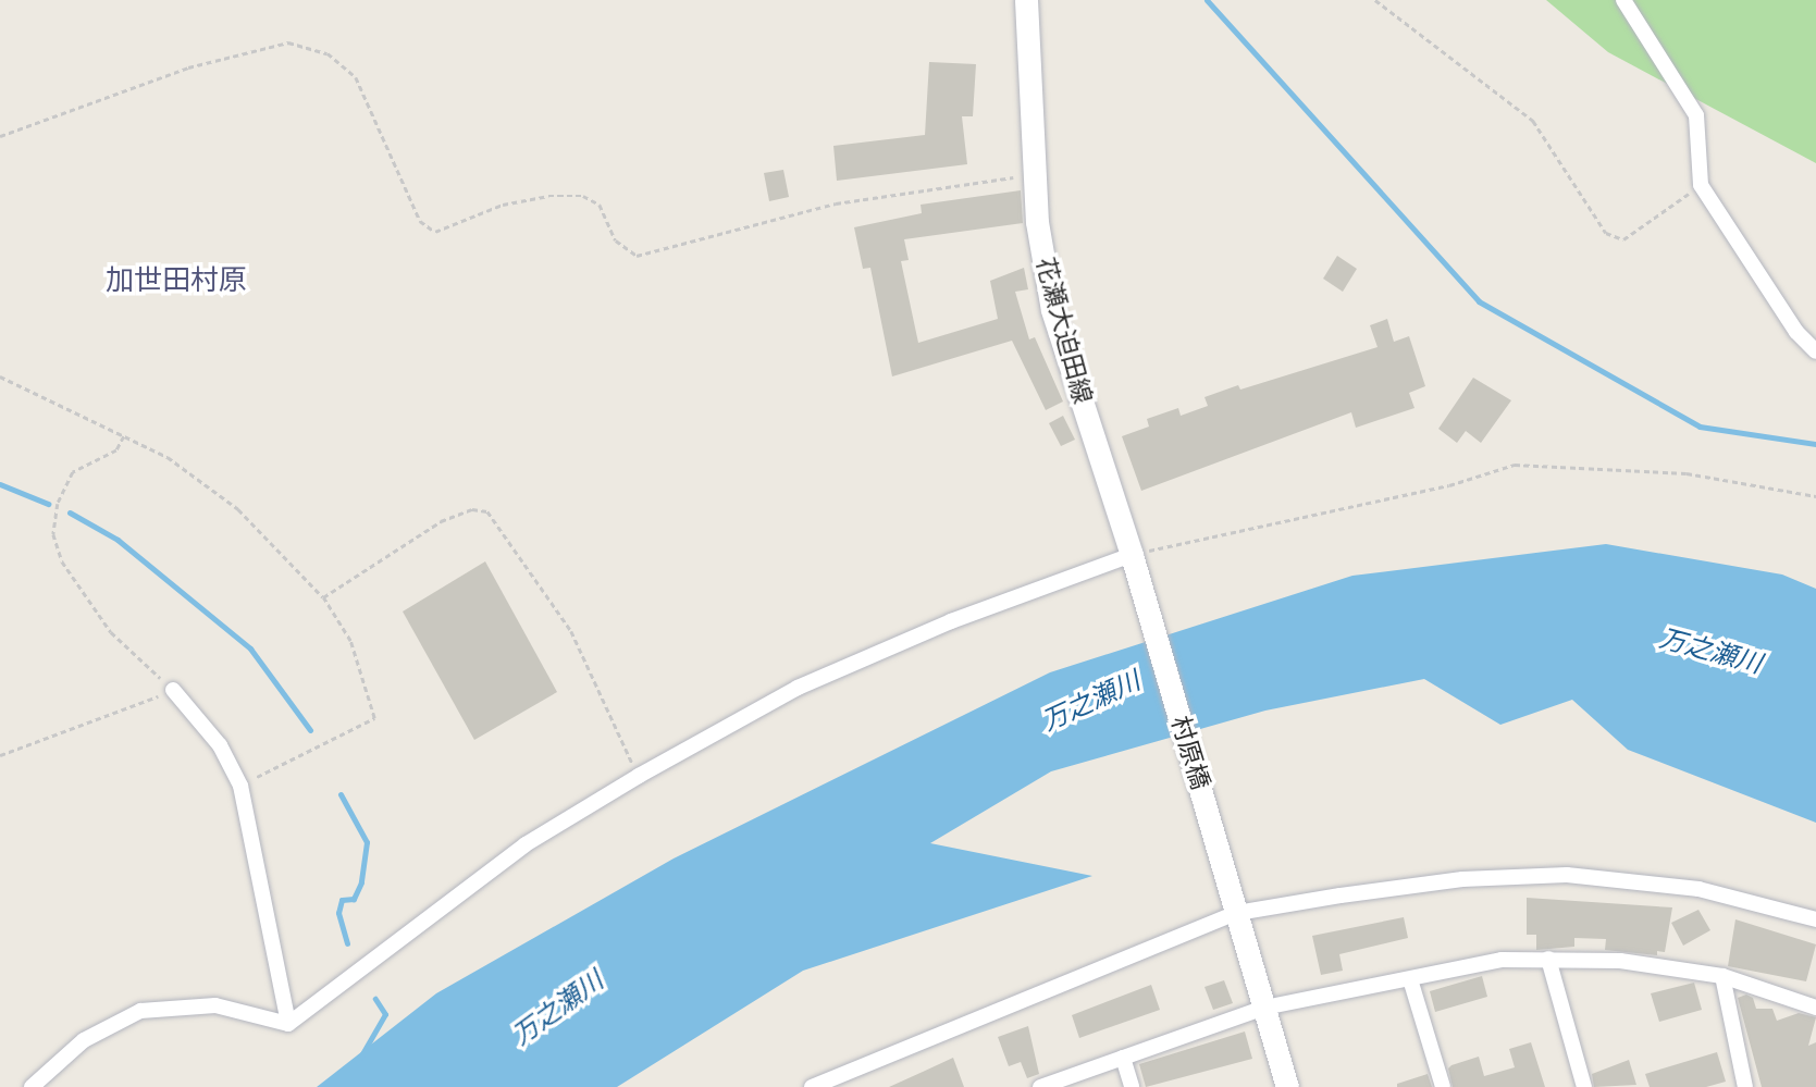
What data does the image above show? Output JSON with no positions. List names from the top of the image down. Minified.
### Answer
{"streets":{"street":["花瀬大迫田線","村原橋"]},"crossings":[["花瀬大迫田線","村原橋"]],"districts":["加世田村原"],"water":["万之瀬川"]}
